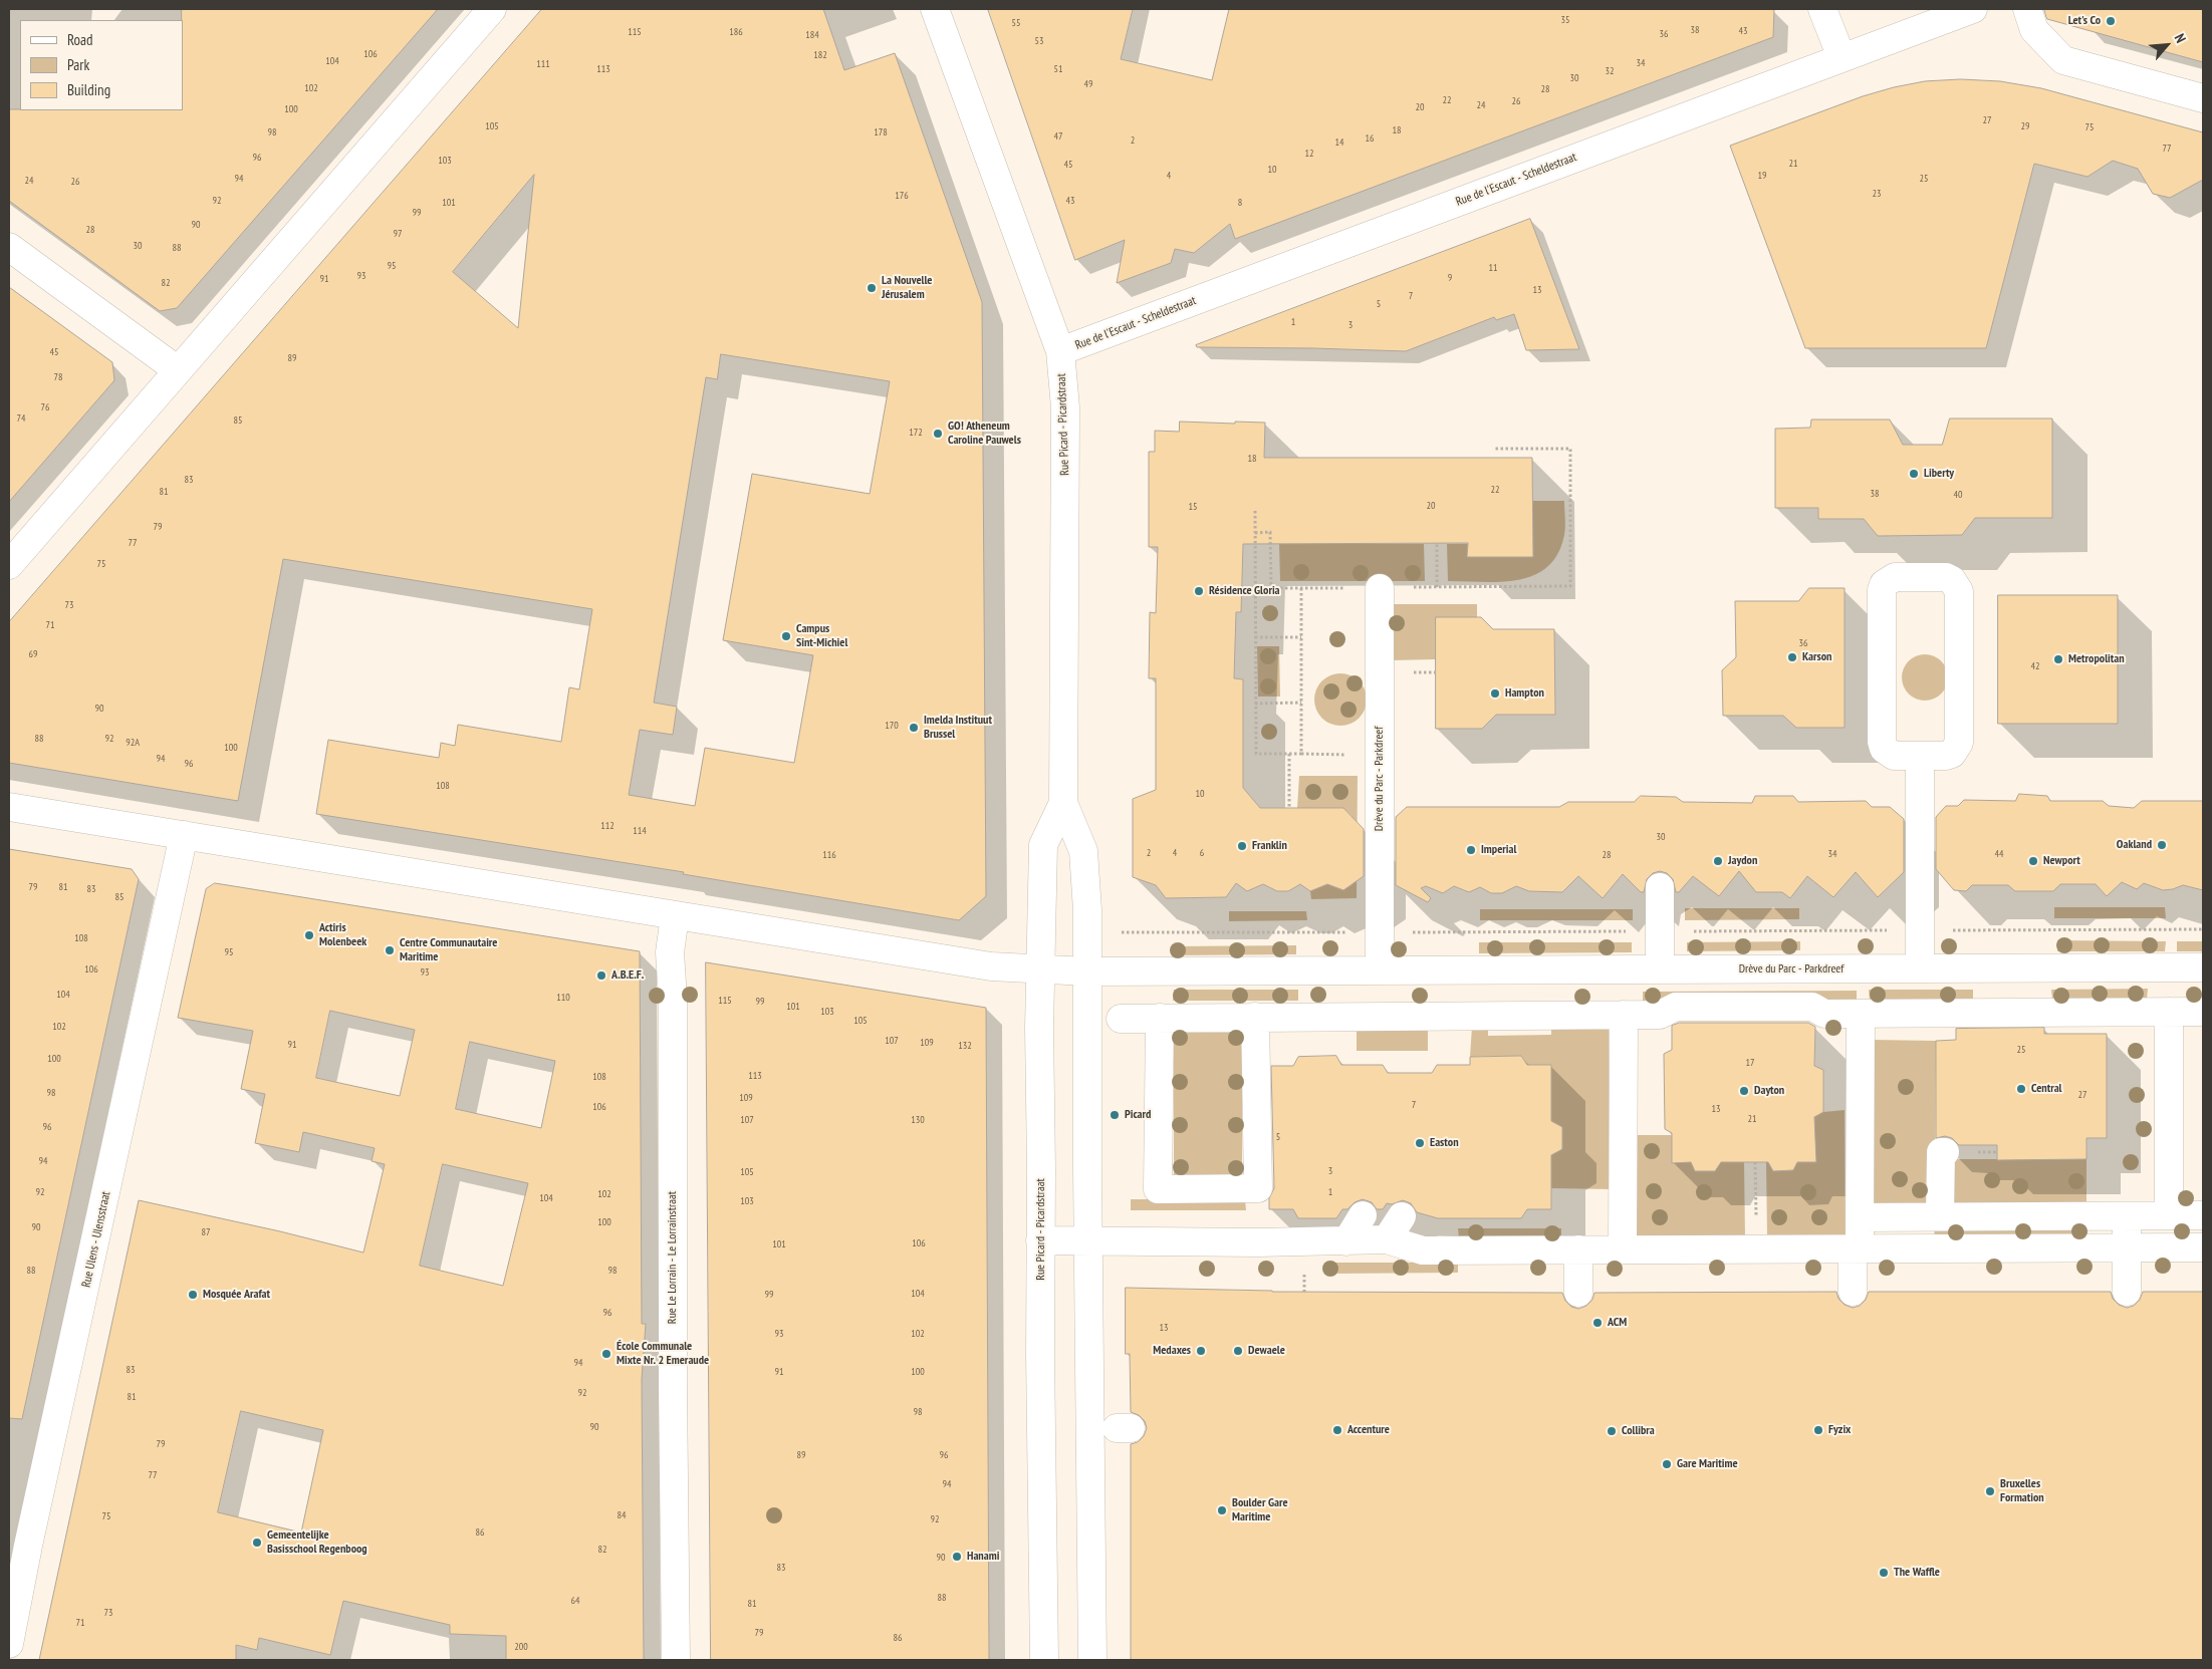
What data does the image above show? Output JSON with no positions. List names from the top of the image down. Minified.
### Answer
{"streets":{"street":["Rue de l'Escaut - Scheldestraat","Rue Picard - Picardstraat","Drève du Parc - Parkdreef","Rue Ulens - Ulensstraat","Rue Le Lorrain - Le Lorrainstraat"]},"crossings":[["Rue de l'Escaut - Scheldestraat","Rue Picard - Picardstraat"],["Rue Picard - Picardstraat","Drève du Parc - Parkdreef"],["Drève du Parc - Parkdreef","Rue Ulens - Ulensstraat"],["Drève du Parc - Parkdreef","Rue Le Lorrain - Le Lorrainstraat"]],"places":["Let's Co","La Nouvelle Jérusalem","GO! Atheneum Caroline Pauwels","Liberty","Résidence Gloria","Campus Sint-Michiel","Karson","Metropolitan","Hampton","Imelda Instituut Brussel","Oakland","Franklin","Imperial","Jaydon","Newport","Actiris Molenbeek","Centre Communautaire Maritime","A.B.E.F.","Central","Dayton","Picard","Easton","Mosquée Arafat","ACM","Medaxes","Dewaele","École Communale Mixte Nr. 2 Emeraude","Accenture","Fyzix","Collibra","Gare Maritime","Bruxelles Formation","Boulder Gare Maritime","Gemeentelijke Basisschool Regenboog","Hanami","The Waffle"],"house_numbers":["35","55","38","43","115","186","36","184","53","106","182","104","34","111","113","51","32","30","49","102","28","22","26","24","20","100","27","105","29","75","18","98","178","47","16","2","14","77","12","96","103","21","45","10","4","19","94","25","24","26","23","176","92","43","101","8","99","90","28","97","30","88","95","11","93","9","91","82","13","7","5","1","3","45","89","78","76","74","85","172","18","83","22","81","38","40","20","15","79","77","75","73","71","36","69","42","90","170","88","92","92A","100","94","96","108","10","112","114","30","2","4","6","34","44","116","28","79","81","83","85","108","95","106","93","104","110","115","99","101","103","105","102","107","109","91","132","25","100","17","113","108","98","27","109","7","106","13","21","107","130","96","5","94","3","105","92","1","102","104","103","100","90","87","106","101","88","98","104","99","96","13","93","102","94","83","91","100","92","81","98","90","79","89","96","77","94","84","75","92","86","82","90","83","88","64","81","73","71","79","86","200"],"legend":["Road","Park","Building"],"north":"top right"}
